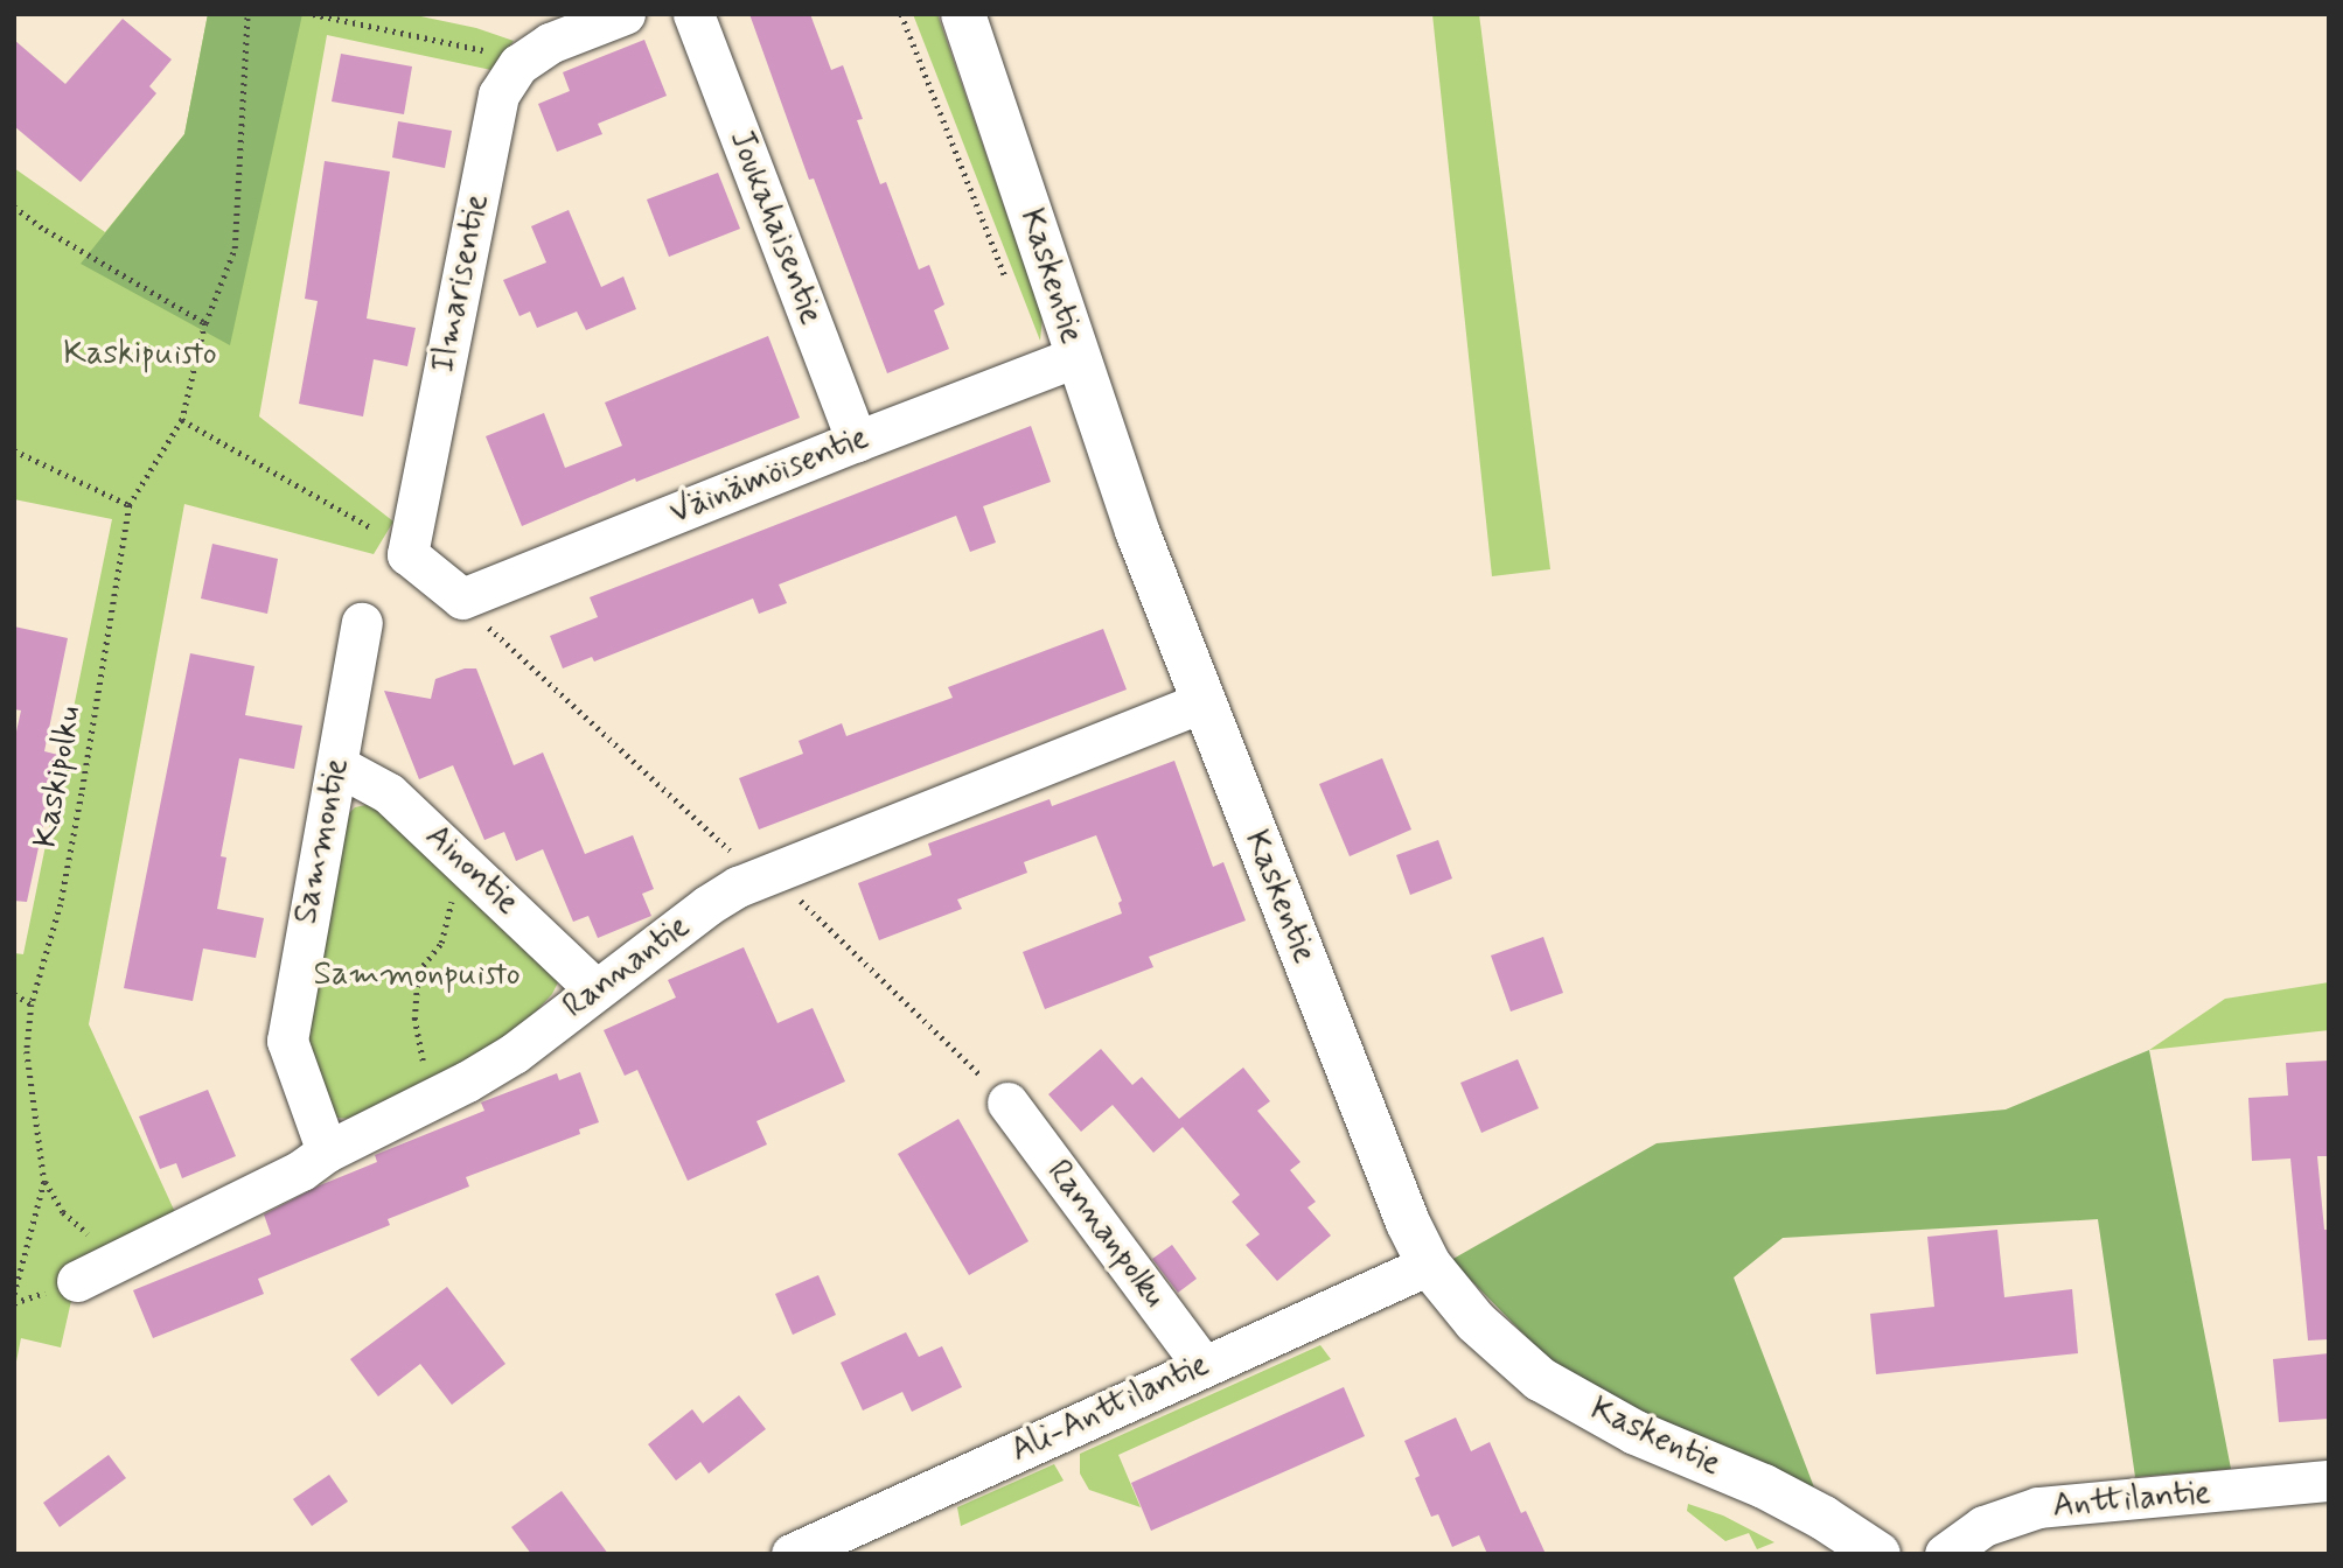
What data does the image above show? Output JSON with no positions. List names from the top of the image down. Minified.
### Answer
{"streets":{"street":["Joukahaisentie","Kaskentie","Ilmarisentie","Väinämöisentie","Sammontie","Ainontie","Rannantie","Rannanpolku","Ali-Anttilantie","Anttilantie"],"path":["Kaskipolku"]},"crossings":[["Joukahaisentie","Väinämöisentie"],["Kaskentie","Väinämöisentie"],["Kaskentie","Rannantie"],["Kaskentie","Ali-Anttilantie"],["Ilmarisentie","Väinämöisentie"],["Sammontie","Ainontie"],["Sammontie","Rannantie"],["Ainontie","Rannantie"],["Rannanpolku","Ali-Anttilantie"]],"parks":["Kaskipuisto","Sammonpuisto"]}
